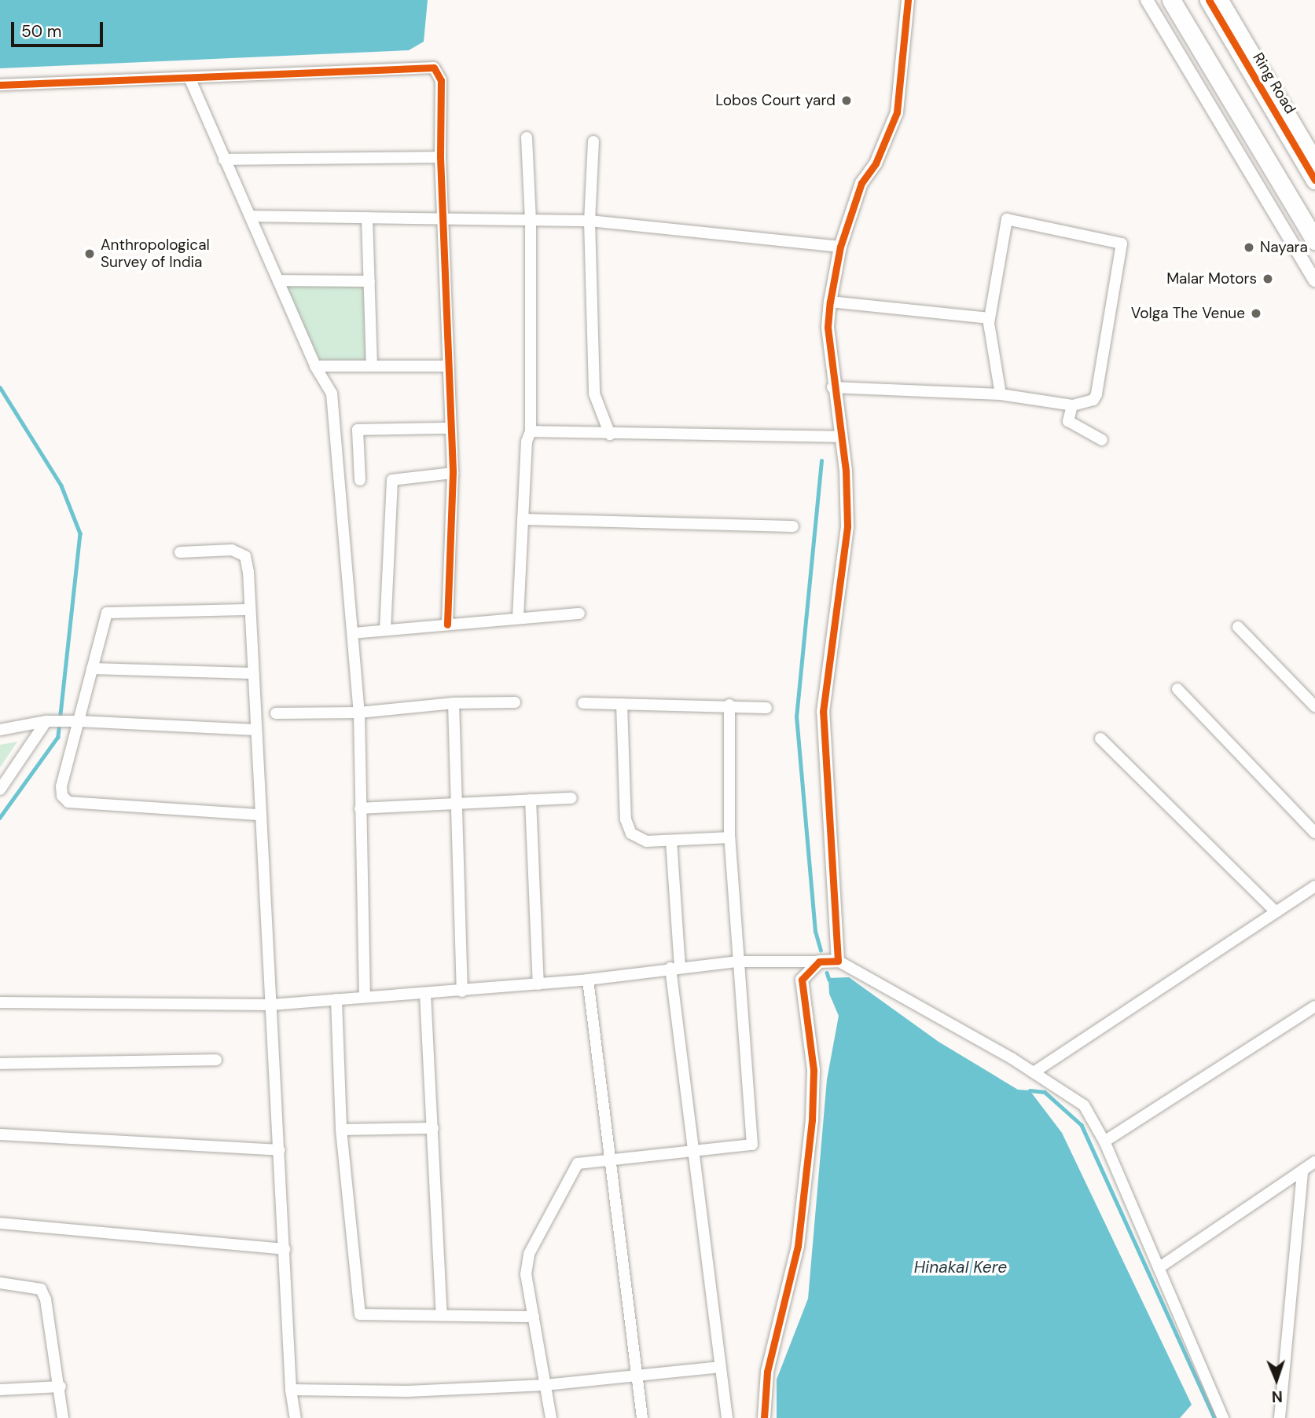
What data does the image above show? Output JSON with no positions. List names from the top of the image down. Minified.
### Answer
{"streets":{"highway":["Ring Road"]},"water":["Hinakal Kere"],"places":["Lobos Court yard","Nayara","Anthropological Survey of India","Malar Motors","Volga The Venue"],"scale_bar":"50 m","north":"bottom"}
